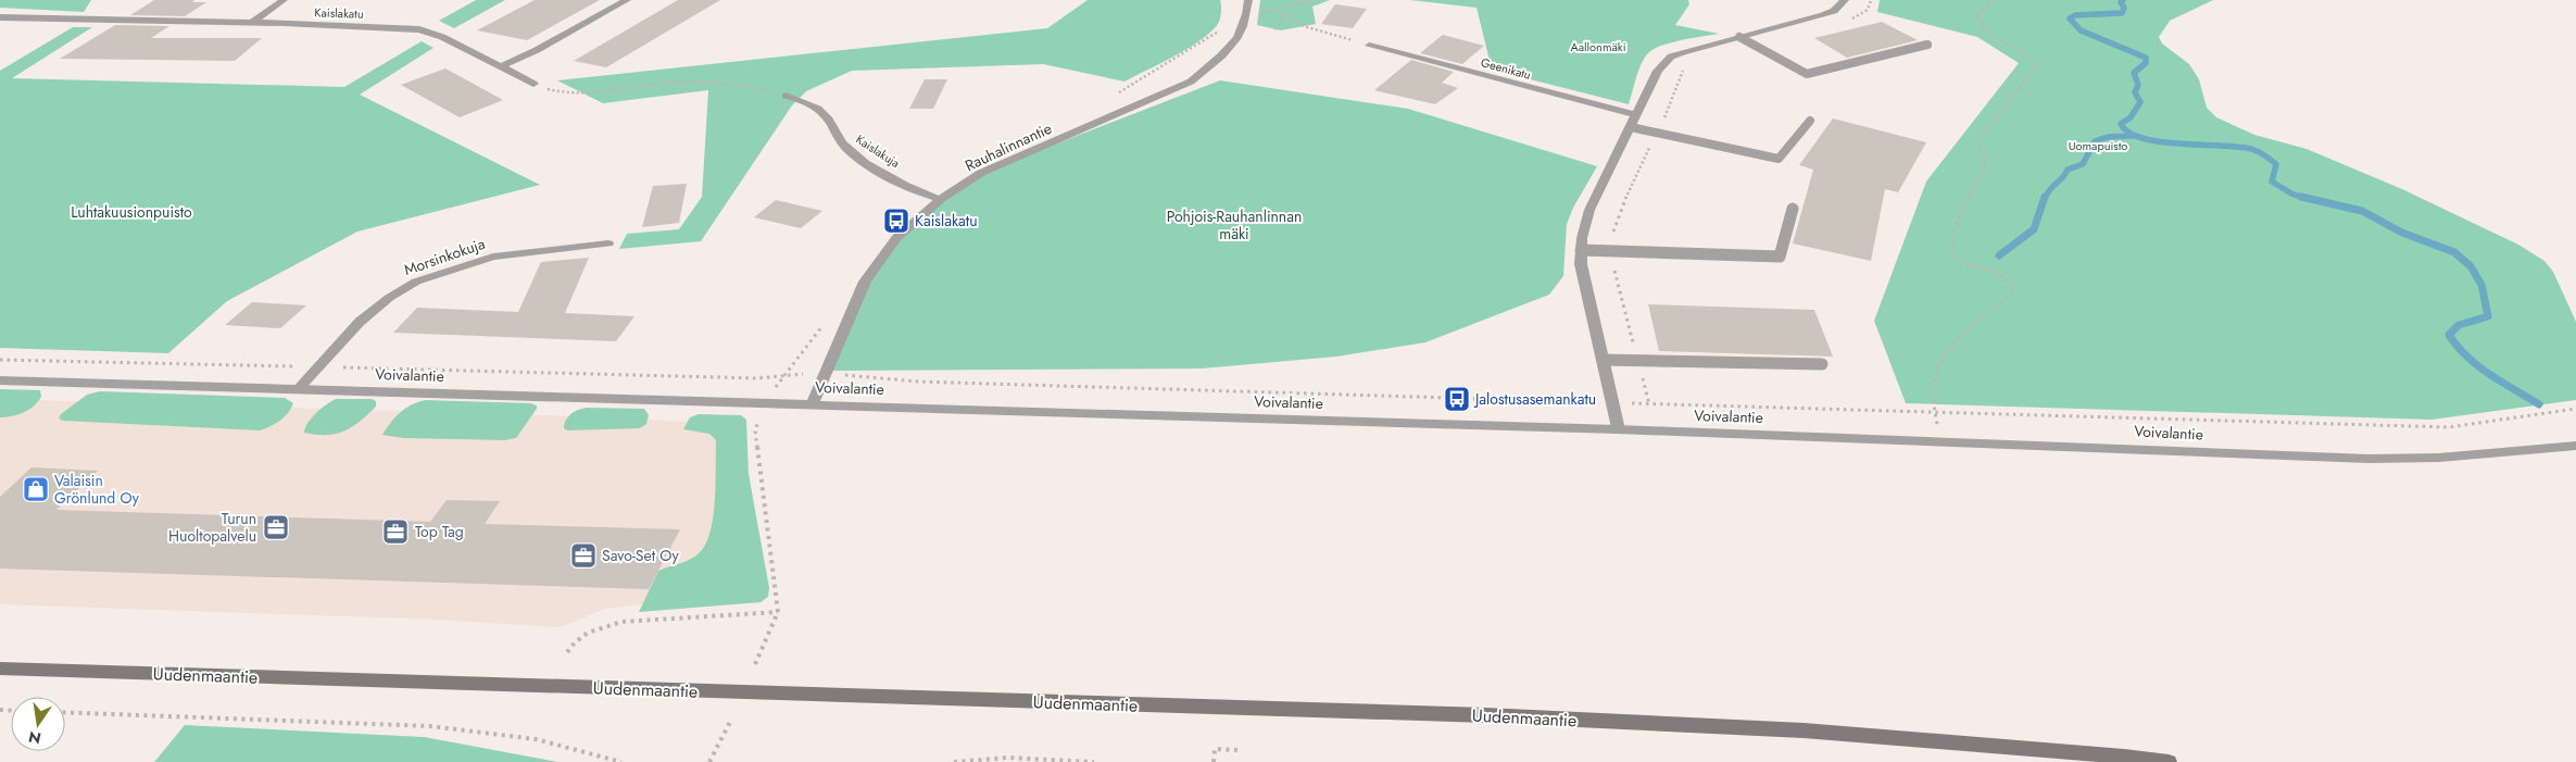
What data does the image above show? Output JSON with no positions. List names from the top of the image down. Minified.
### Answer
{"streets":{"main road":["Uudenmaantie"],"street":["Kaislakatu","Geenikatu","Rauhalinnantie","Kaislakuja","Morsinkokuja","Voivalantie"]},"crossings":[["Rauhalinnantie","Kaislakuja"],["Rauhalinnantie","Voivalantie"],["Morsinkokuja","Voivalantie"]],"parks":["Aallonmäki","Uomapuisto","Luhtakuusionpuisto","Pohjois-Rauhanlinnan mäki"],"places":{"bus stop":["Kaislakatu","Jalostusasemankatu"],"shop":["Valaisin Grönlund Oy"],"office":["Turun Huoltopalvelu","Top Tag","Savo-Set Oy"]},"north":"bottom"}
